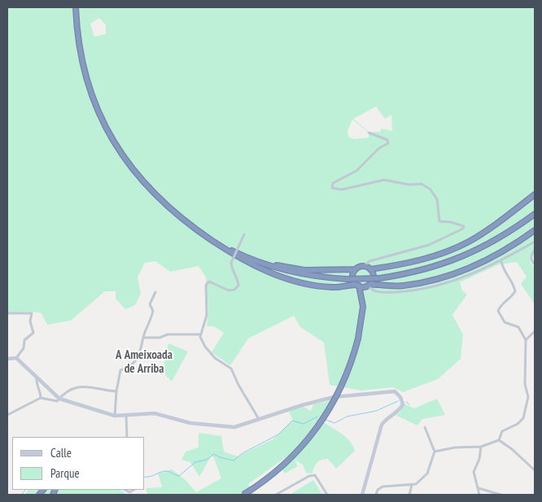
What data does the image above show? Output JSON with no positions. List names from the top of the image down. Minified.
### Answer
{"districts":["A Ameixoada de Arriba"],"legend":["Calle","Parque"]}
